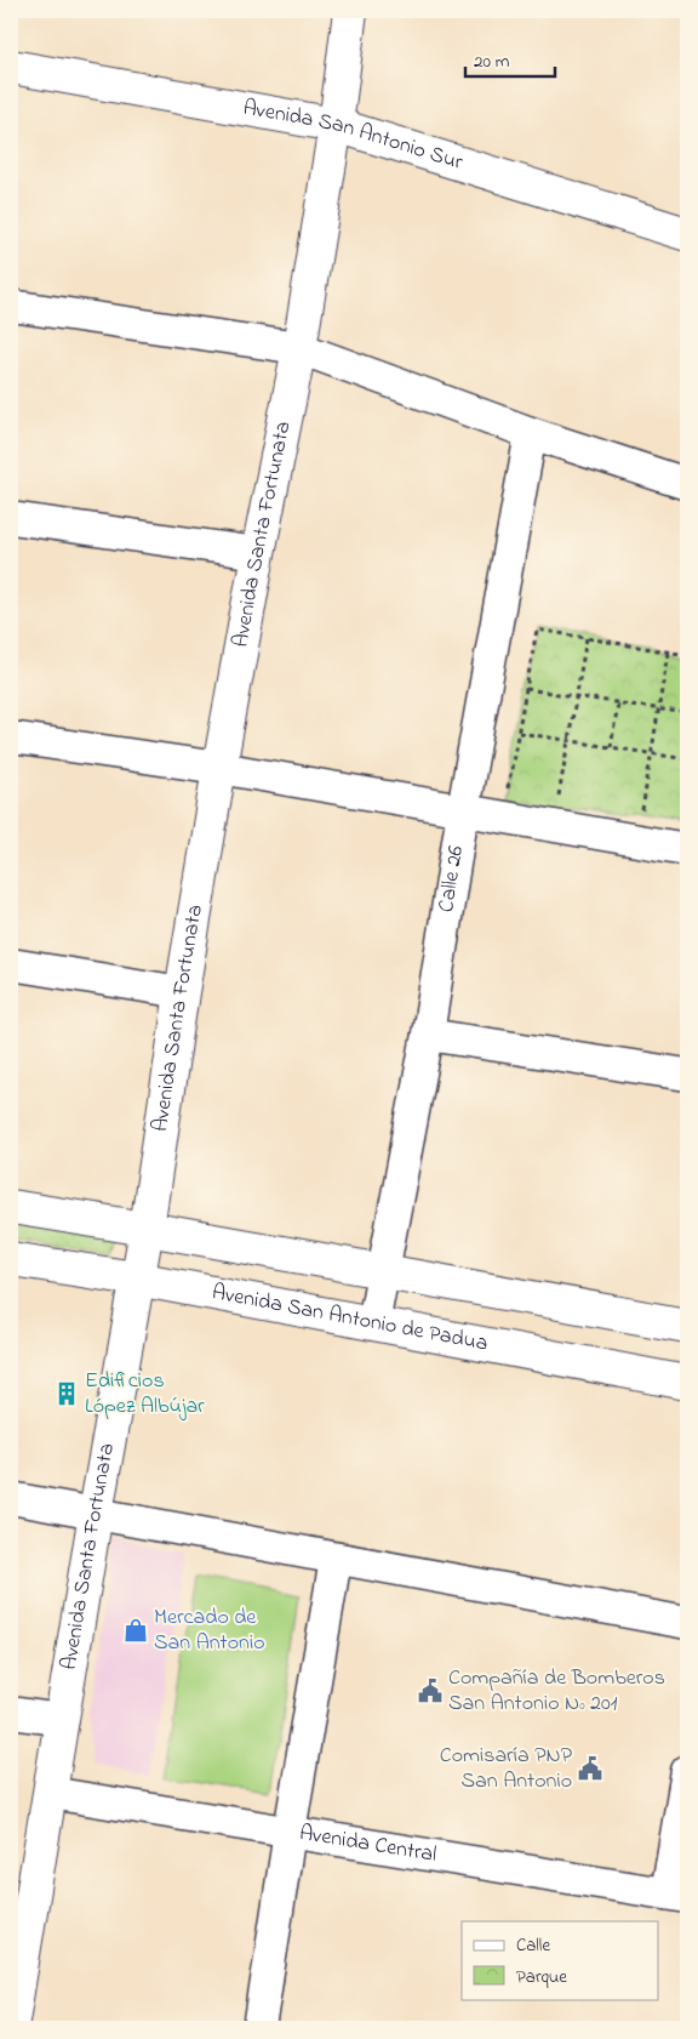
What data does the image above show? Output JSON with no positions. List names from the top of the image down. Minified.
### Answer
{"streets":{"street":["Avenida San Antonio Sur","Avenida Santa Fortunata","Calle 26","Avenida San Antonio de Padua","Avenida Central"]},"crossings":[["Avenida San Antonio Sur","Avenida Santa Fortunata"],["Avenida Santa Fortunata","Avenida San Antonio de Padua"],["Avenida Santa Fortunata","Avenida Central"],["Calle 26","Avenida San Antonio de Padua"]],"places":{"building":["Edificios López Albújar"],"shop":["Mercado de San Antonio"],"public building":["Compañía de Bomberos San Antonio Nº 201","Comisaría PNP San Antonio"]},"legend":["Calle","Parque"],"scale_bar":"20 m"}
